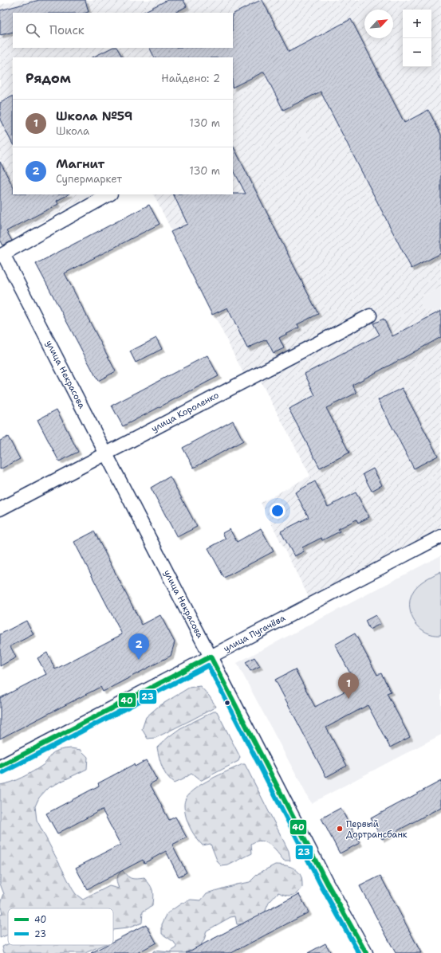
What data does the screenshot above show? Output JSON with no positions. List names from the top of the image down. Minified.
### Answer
{"streets":{"street":["улица Некрасова","улица Короленко","улица Пугачёва"]},"crossings":[["улица Некрасова","улица Короленко"],["улица Некрасова","улица Пугачёва"]],"places":["Первый Дортрансбанк"],"lines":["transit line 40","transit line 23"],"legend":["40","23"],"north":"top right","page":{"map_buttons":["+","−"],"search":"Поиск","heading":["Рядом","Найдено: 2"],"list":[{"mark":"1","name":"Школа №59","note":"Школа","value":"130 m"},{"mark":"2","name":"Магнит","note":"Супермаркет","value":"130 m"}],"pins":["2","1"]}}
